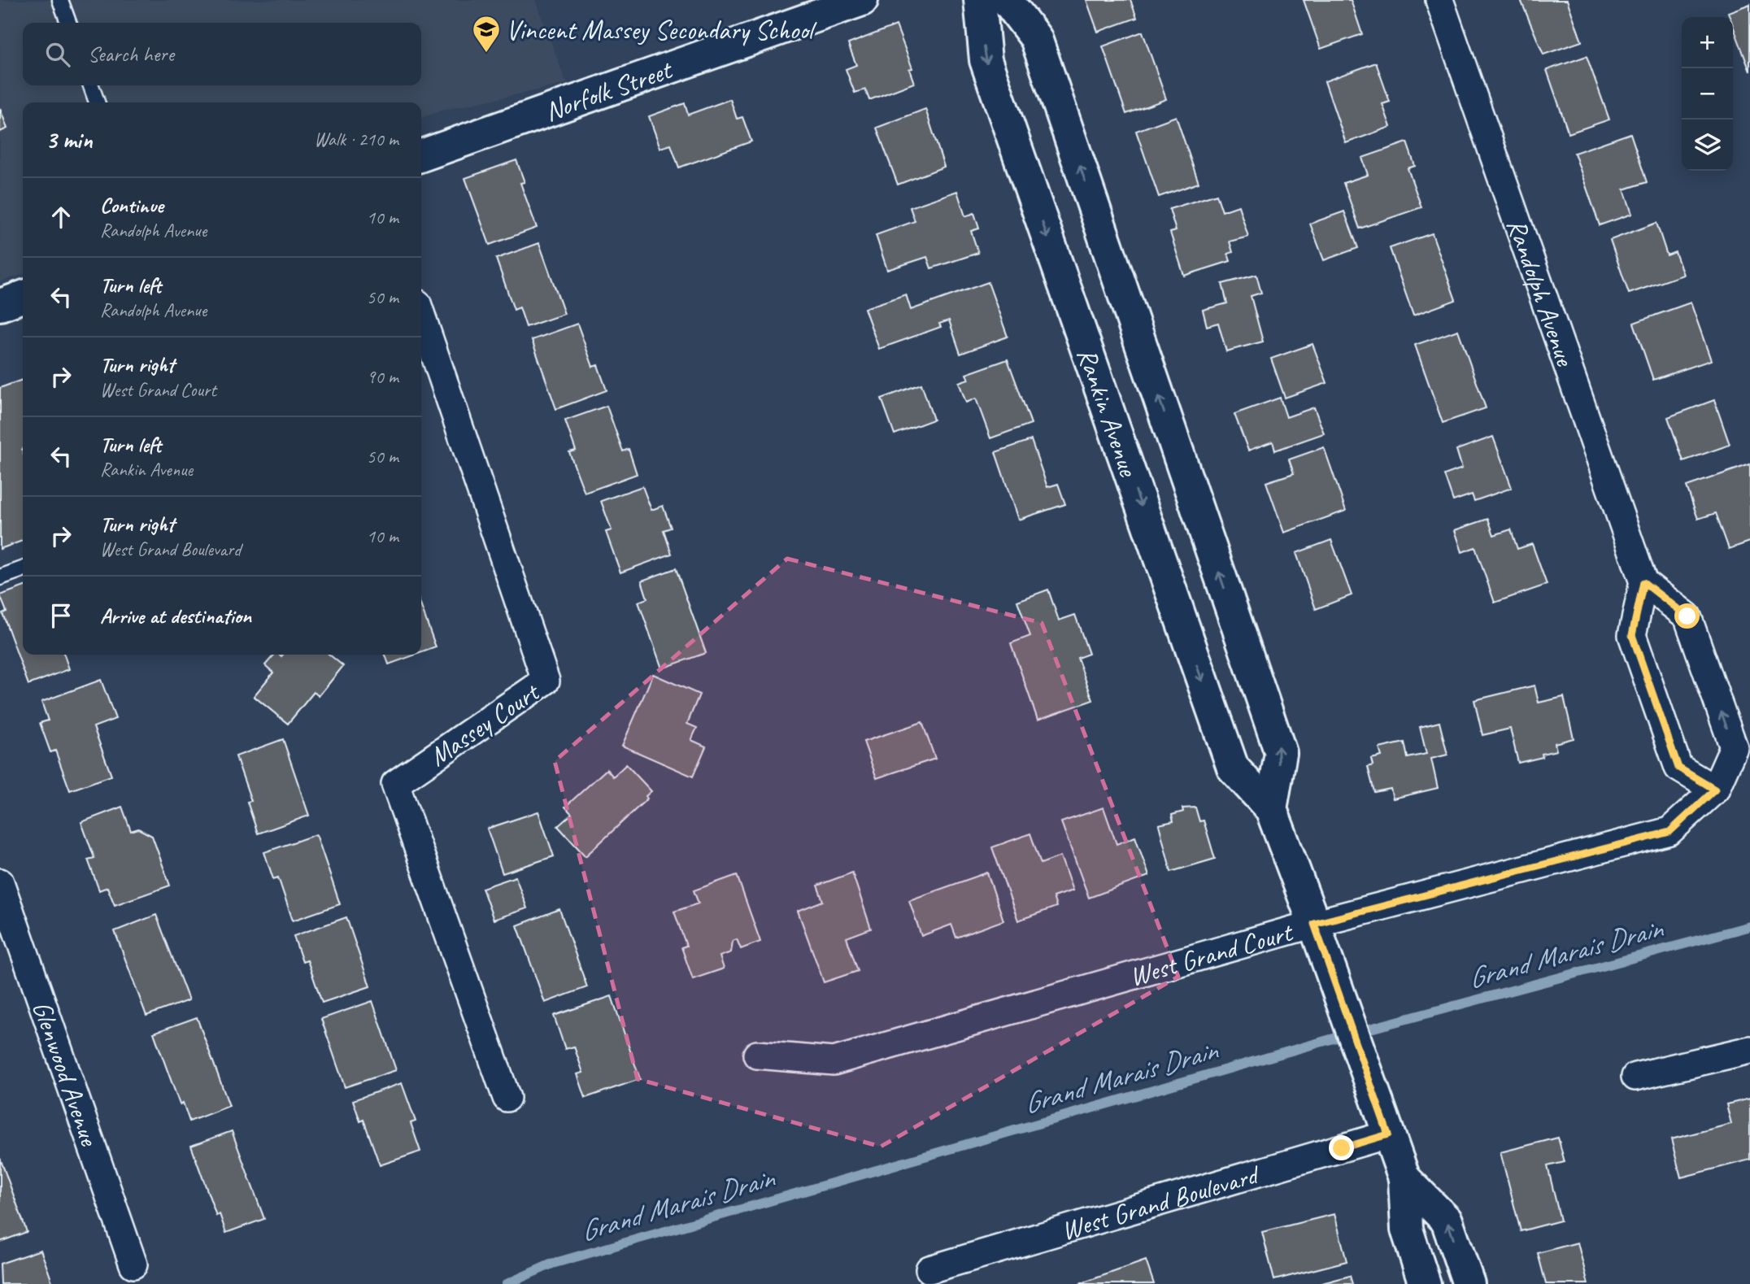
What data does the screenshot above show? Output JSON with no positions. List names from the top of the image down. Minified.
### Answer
{"streets":{"street":["Norfolk Street","Randolph Avenue","Rankin Avenue","Massey Court","West Grand Court","Glenwood Avenue","West Grand Boulevard"]},"crossings":[["Rankin Avenue","West Grand Court"],["Rankin Avenue","West Grand Boulevard"]],"water":["Grand Marais Drain"],"places":{"school or university":["Vincent Massey Secondary School"]},"page":{"map_buttons":["+","−"],"search":"Search here","heading":["3 min","Walk · 210 m"],"list":[["Continue","Randolph Avenue","10 m"],["Turn left","Randolph Avenue","50 m"],["Turn right","West Grand Court","90 m"],["Turn left","Rankin Avenue","50 m"],["Turn right","West Grand Boulevard","10 m"],"Arrive at destination"]}}
